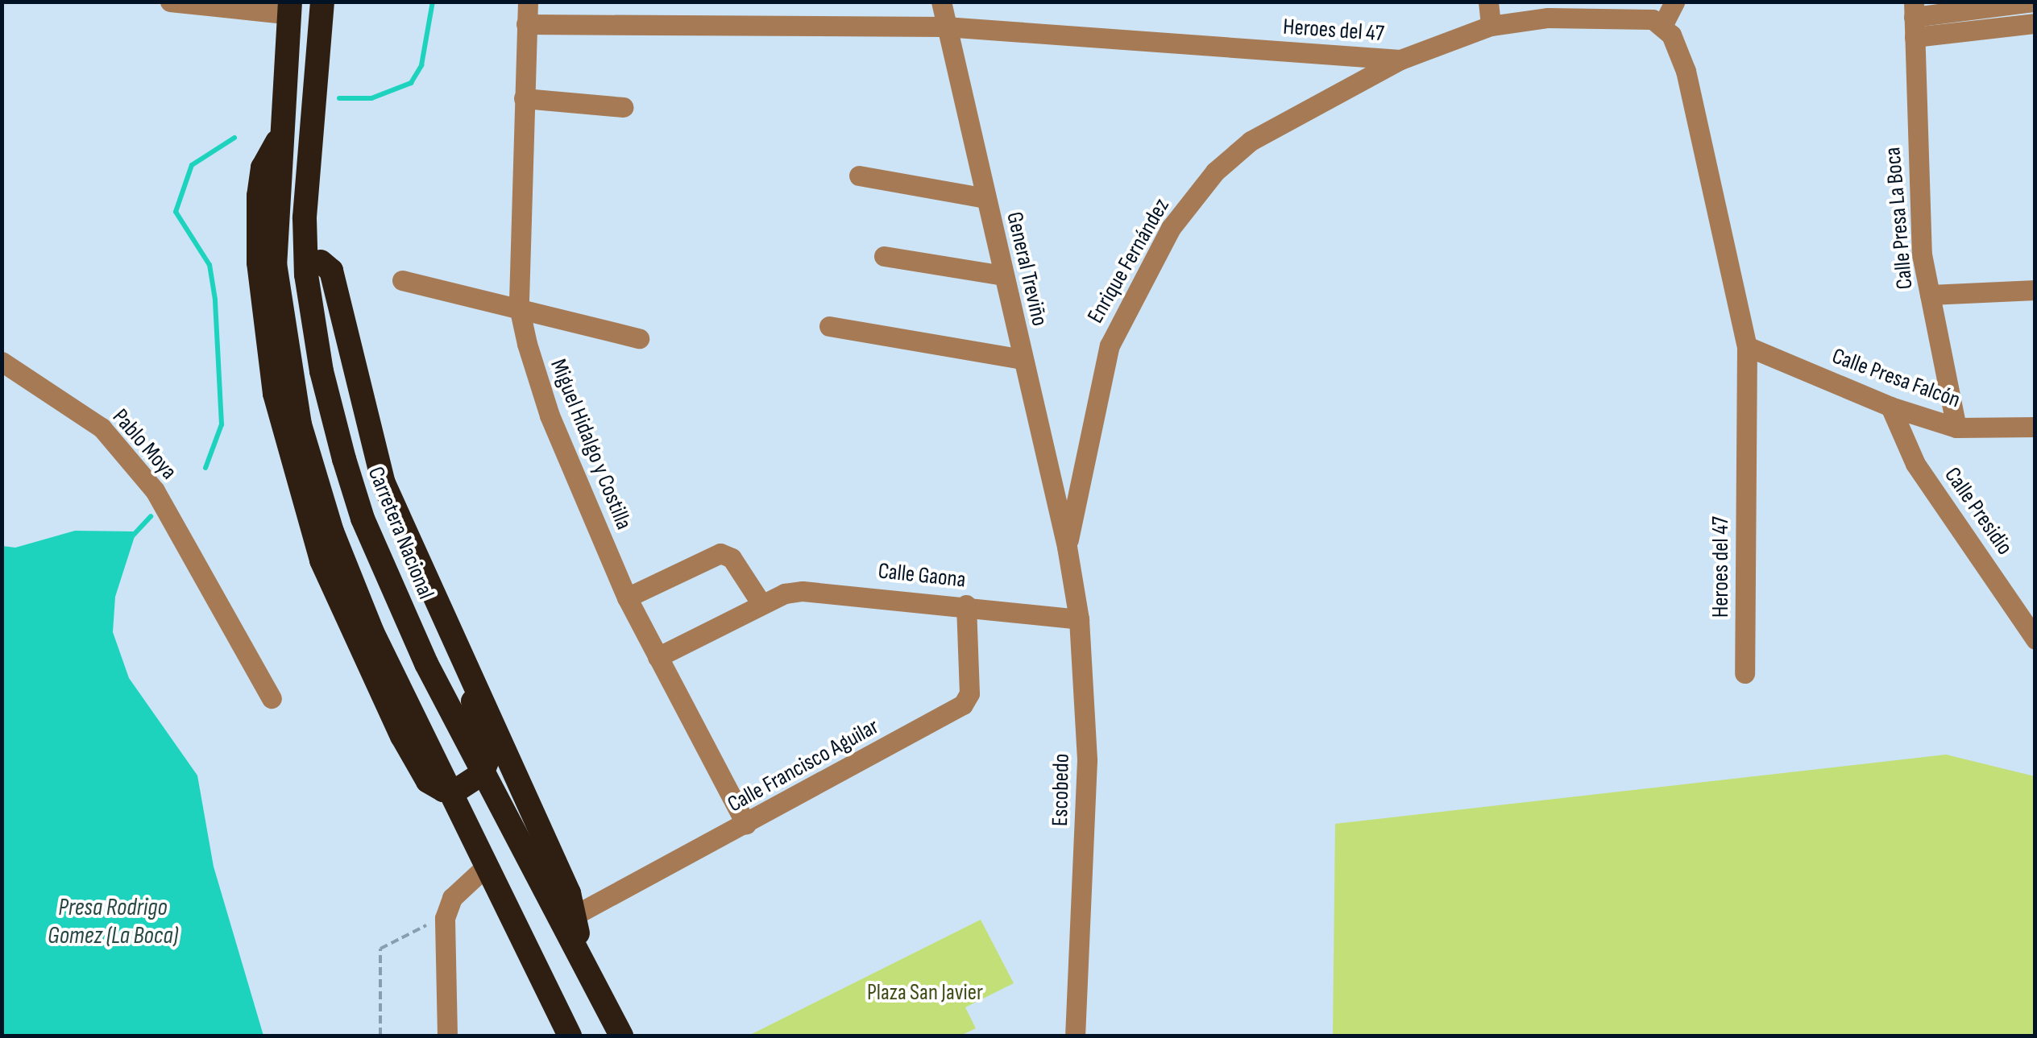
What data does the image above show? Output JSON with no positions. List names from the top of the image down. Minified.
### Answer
{"streets":{"highway":["Carretera Nacional"],"street":["Heroes del 47","Calle Presa La Boca","Enrique Fernández","General Treviño","Calle Presa Falcón","Pablo Moya","Miguel Hidalgo y Costilla","Calle Presidio","Calle Gaona","Calle Francisco Aguilar","Escobedo"]},"crossings":[["Heroes del 47","Enrique Fernández"],["Heroes del 47","General Treviño"],["Heroes del 47","Calle Presa Falcón"],["Heroes del 47","Miguel Hidalgo y Costilla"],["Calle Presa La Boca","Calle Presa Falcón"],["Enrique Fernández","General Treviño"],["Enrique Fernández","Escobedo"],["General Treviño","Escobedo"],["Calle Presa Falcón","Calle Presidio"],["Miguel Hidalgo y Costilla","Calle Gaona"],["Miguel Hidalgo y Costilla","Calle Francisco Aguilar"],["Calle Gaona","Calle Francisco Aguilar"],["Calle Gaona","Escobedo"]],"water":["Presa Rodrigo Gomez (La Boca)"],"parks":["Plaza San Javier"]}
